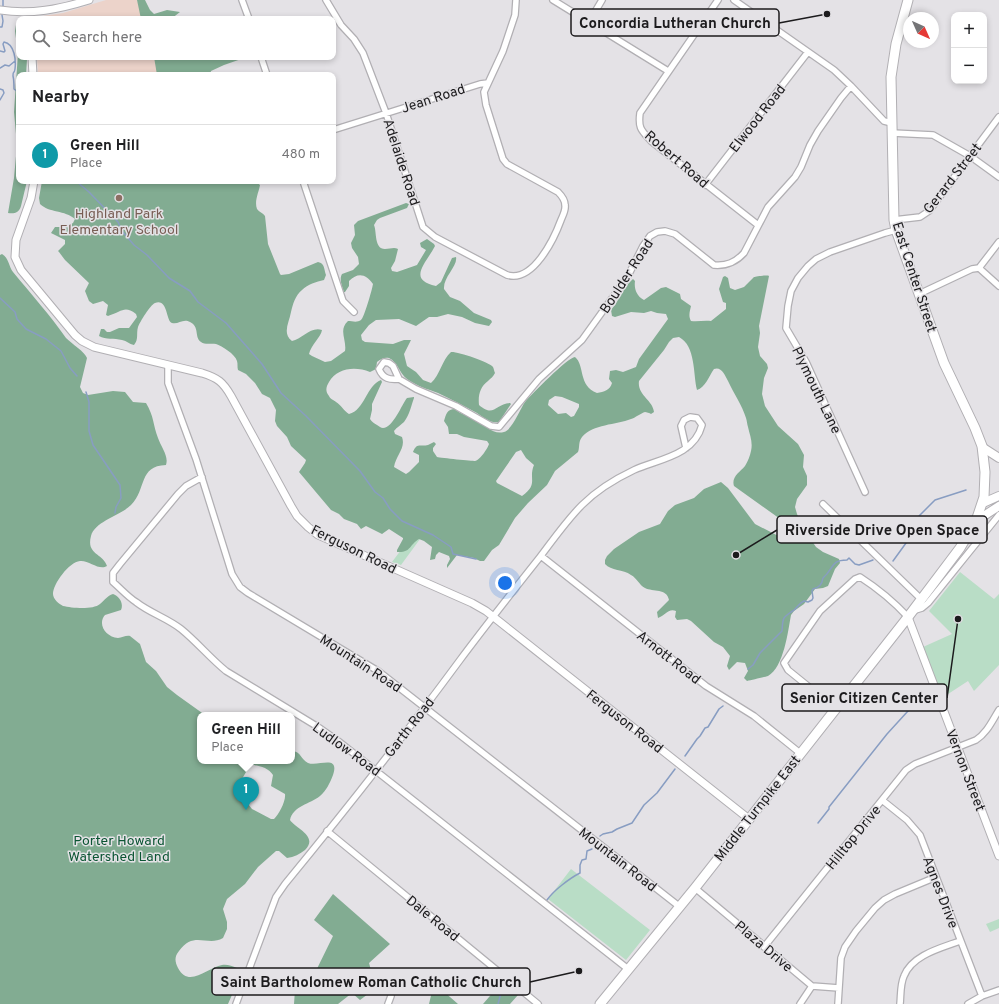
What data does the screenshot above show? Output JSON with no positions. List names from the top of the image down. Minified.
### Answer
{"streets":{"main road":["East Center Street","Middle Turnpike East"],"street":["Jean Road","Elwood Road","Robert Road","Adelaide Road","Gerard Street","Boulder Road","Plymouth Lane","Ferguson Road","Arnott Road","Mountain Road","Garth Road","Ludlow Road","Vernon Street","Hilltop Drive","Agnes Drive","Dale Road","Plaza Drive"]},"crossings":[["Jean Road","Adelaide Road"],["Elwood Road","Robert Road"],["Robert Road","Boulder Road"],["Gerard Street","East Center Street"],["East Center Street","Plymouth Lane"],["East Center Street","Middle Turnpike East"],["Ferguson Road","Mountain Road"],["Ferguson Road","Garth Road"],["Ferguson Road","Middle Turnpike East"],["Arnott Road","Garth Road"],["Arnott Road","Middle Turnpike East"],["Mountain Road","Garth Road"],["Mountain Road","Ludlow Road"],["Mountain Road","Middle Turnpike East"],["Garth Road","Ludlow Road"],["Garth Road","Dale Road"],["Ludlow Road","Middle Turnpike East"],["Vernon Street","Middle Turnpike East"],["Vernon Street","Hilltop Drive"],["Middle Turnpike East","Plaza Drive"],["Hilltop Drive","Agnes Drive"],["Hilltop Drive","Plaza Drive"]],"parks":["Porter Howard Watershed Land"],"places":["Concordia Lutheran Church","Highland Park Elementary School","Riverside Drive Open Space","Senior Citizen Center","Saint Bartholomew Roman Catholic Church"],"north":"bottom right","page":{"map_buttons":["+","−"],"search":"Search here","heading":"Nearby","list":[{"mark":"1","name":"Green Hill","note":"Place","value":"480 m"}],"popup":["Green Hill","Place"],"pins":"1"}}
